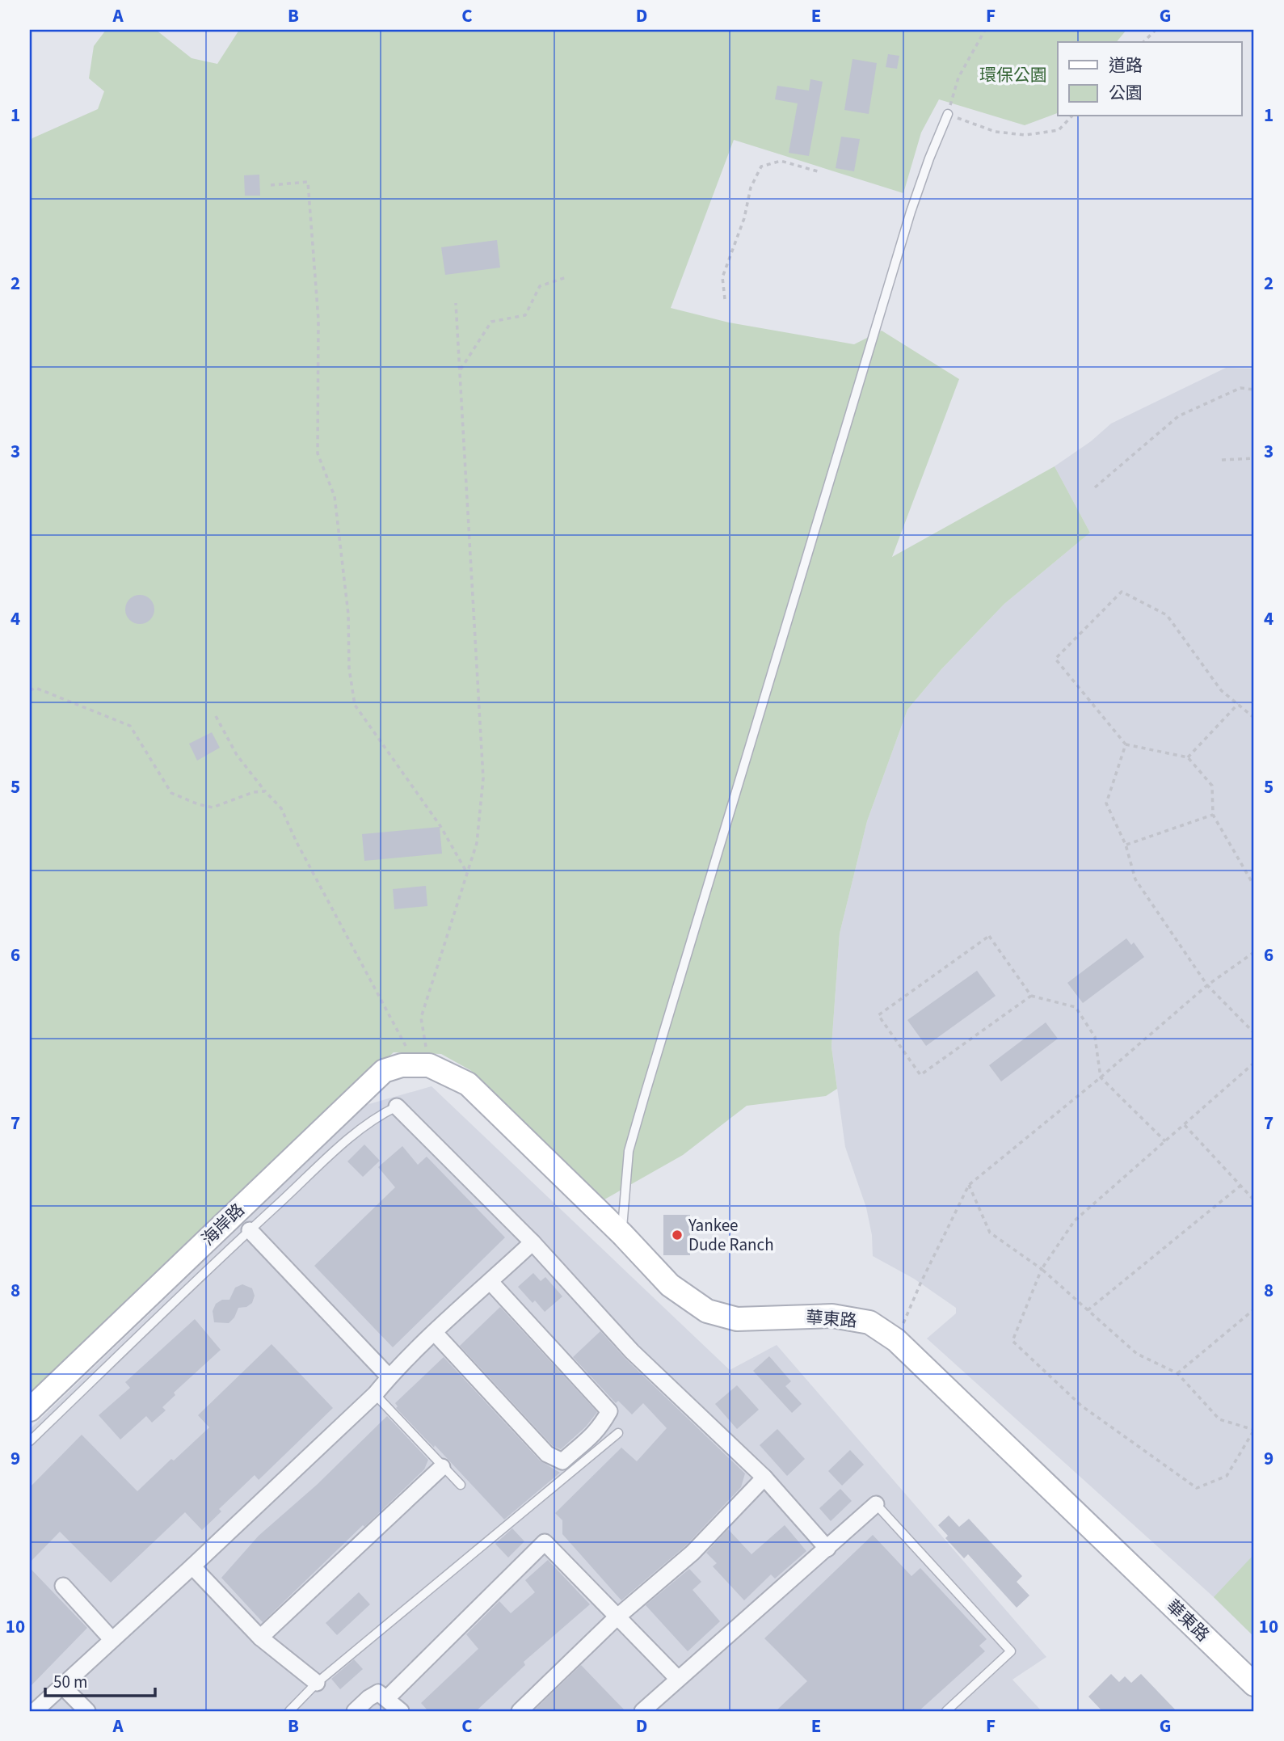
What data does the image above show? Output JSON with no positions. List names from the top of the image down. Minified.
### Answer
{"streets":{"main road":["海岸路","華東路"]},"crossings":[["海岸路","華東路"]],"parks":["環保公園"],"places":["Yankee Dude Ranch"],"legend":["道路","公園"],"scale_bar":"50 m","grid":{"columns":["A","B","C","D","E","F","G"],"rows":["1","2","3","4","5","6","7","8","9","10"]}}
